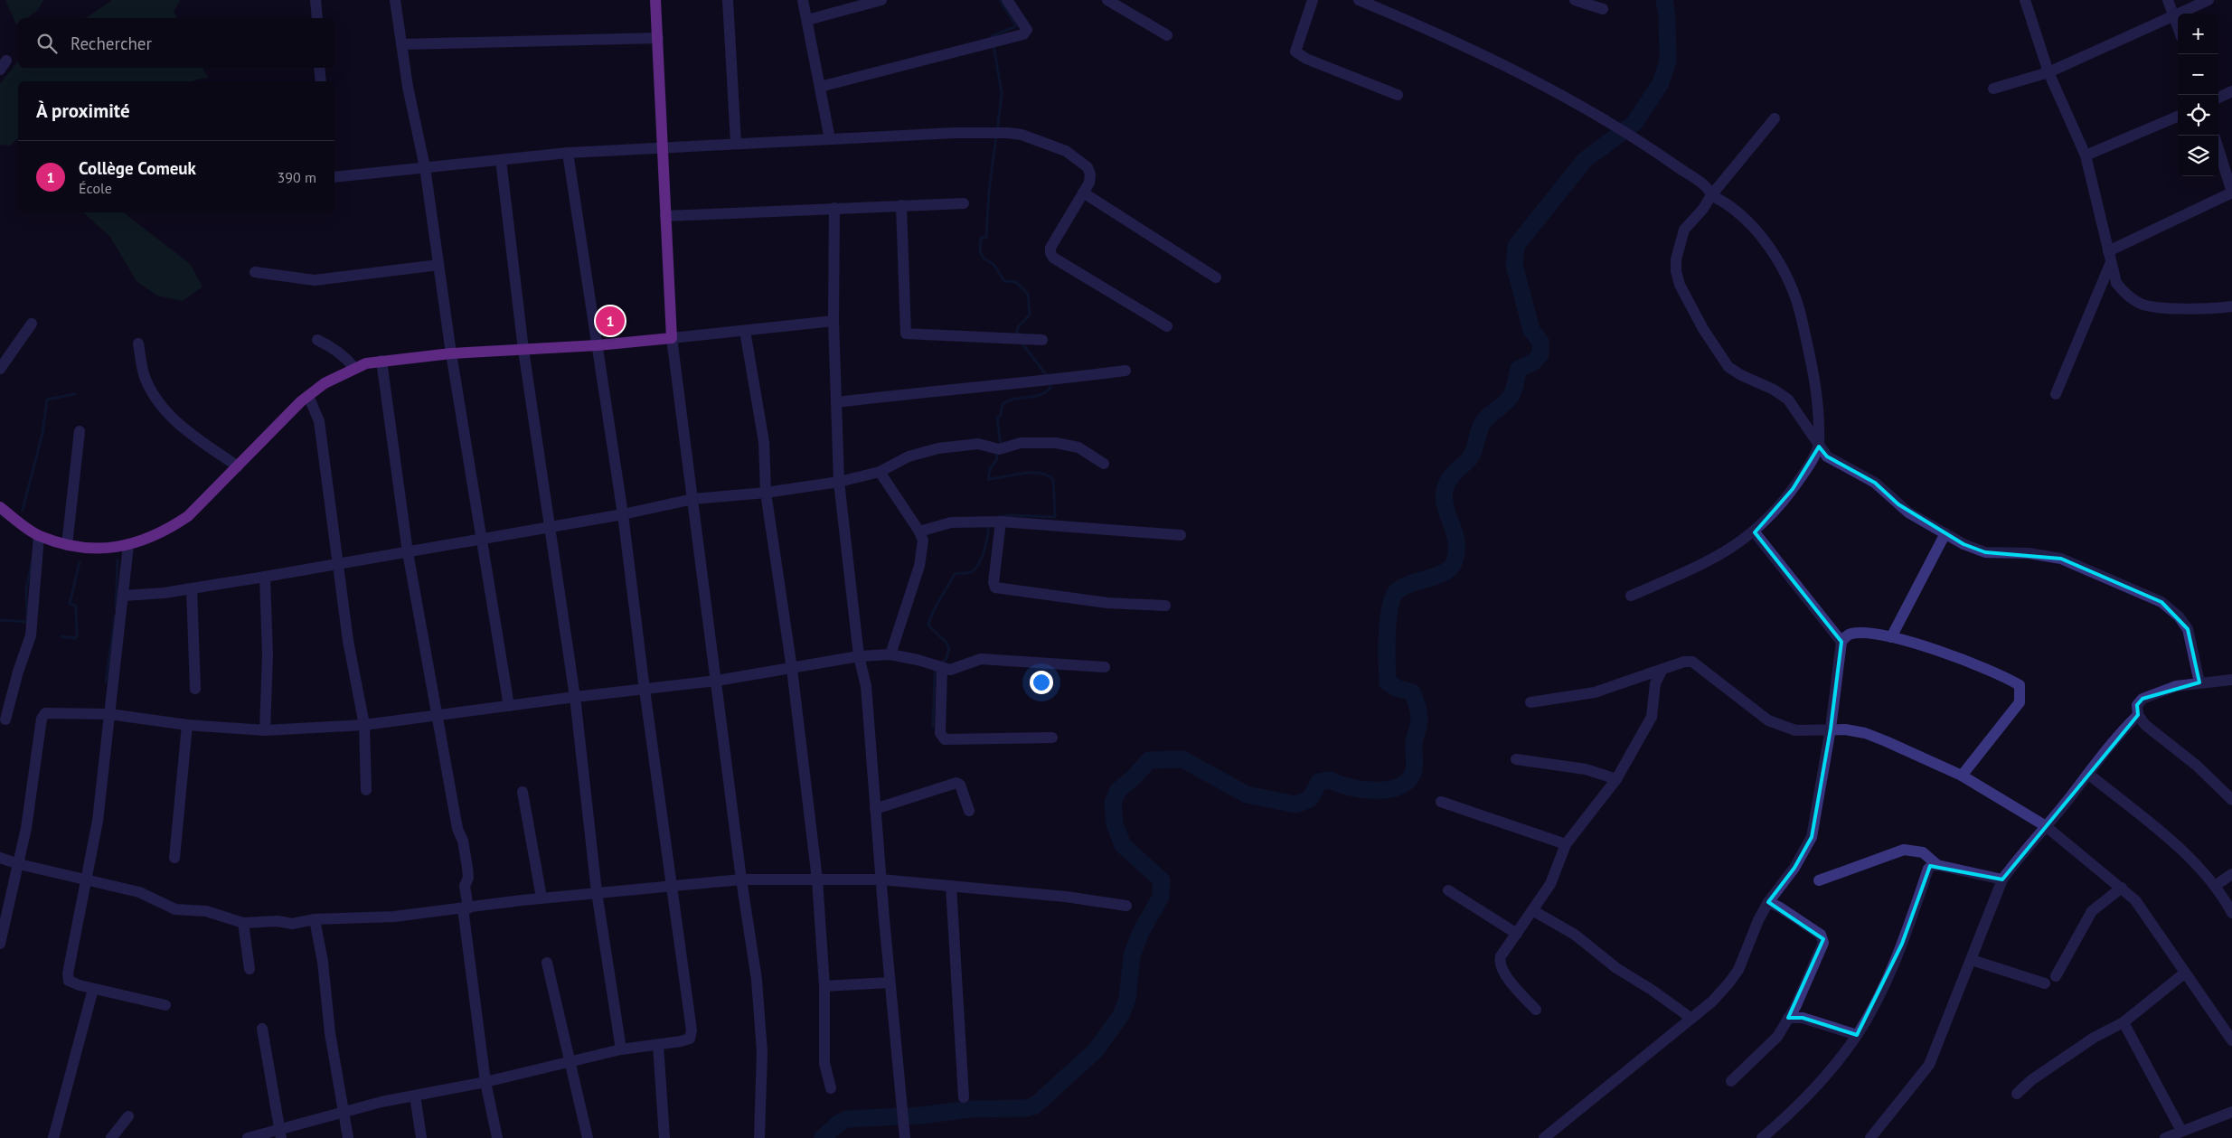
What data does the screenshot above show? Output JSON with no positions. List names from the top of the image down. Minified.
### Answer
{"page":{"map_buttons":["+","−"],"search":"Rechercher","heading":"À proximité","list":[{"mark":"1","name":"Collège Comeuk","note":"École","value":"390 m"}],"pins":"1"}}
